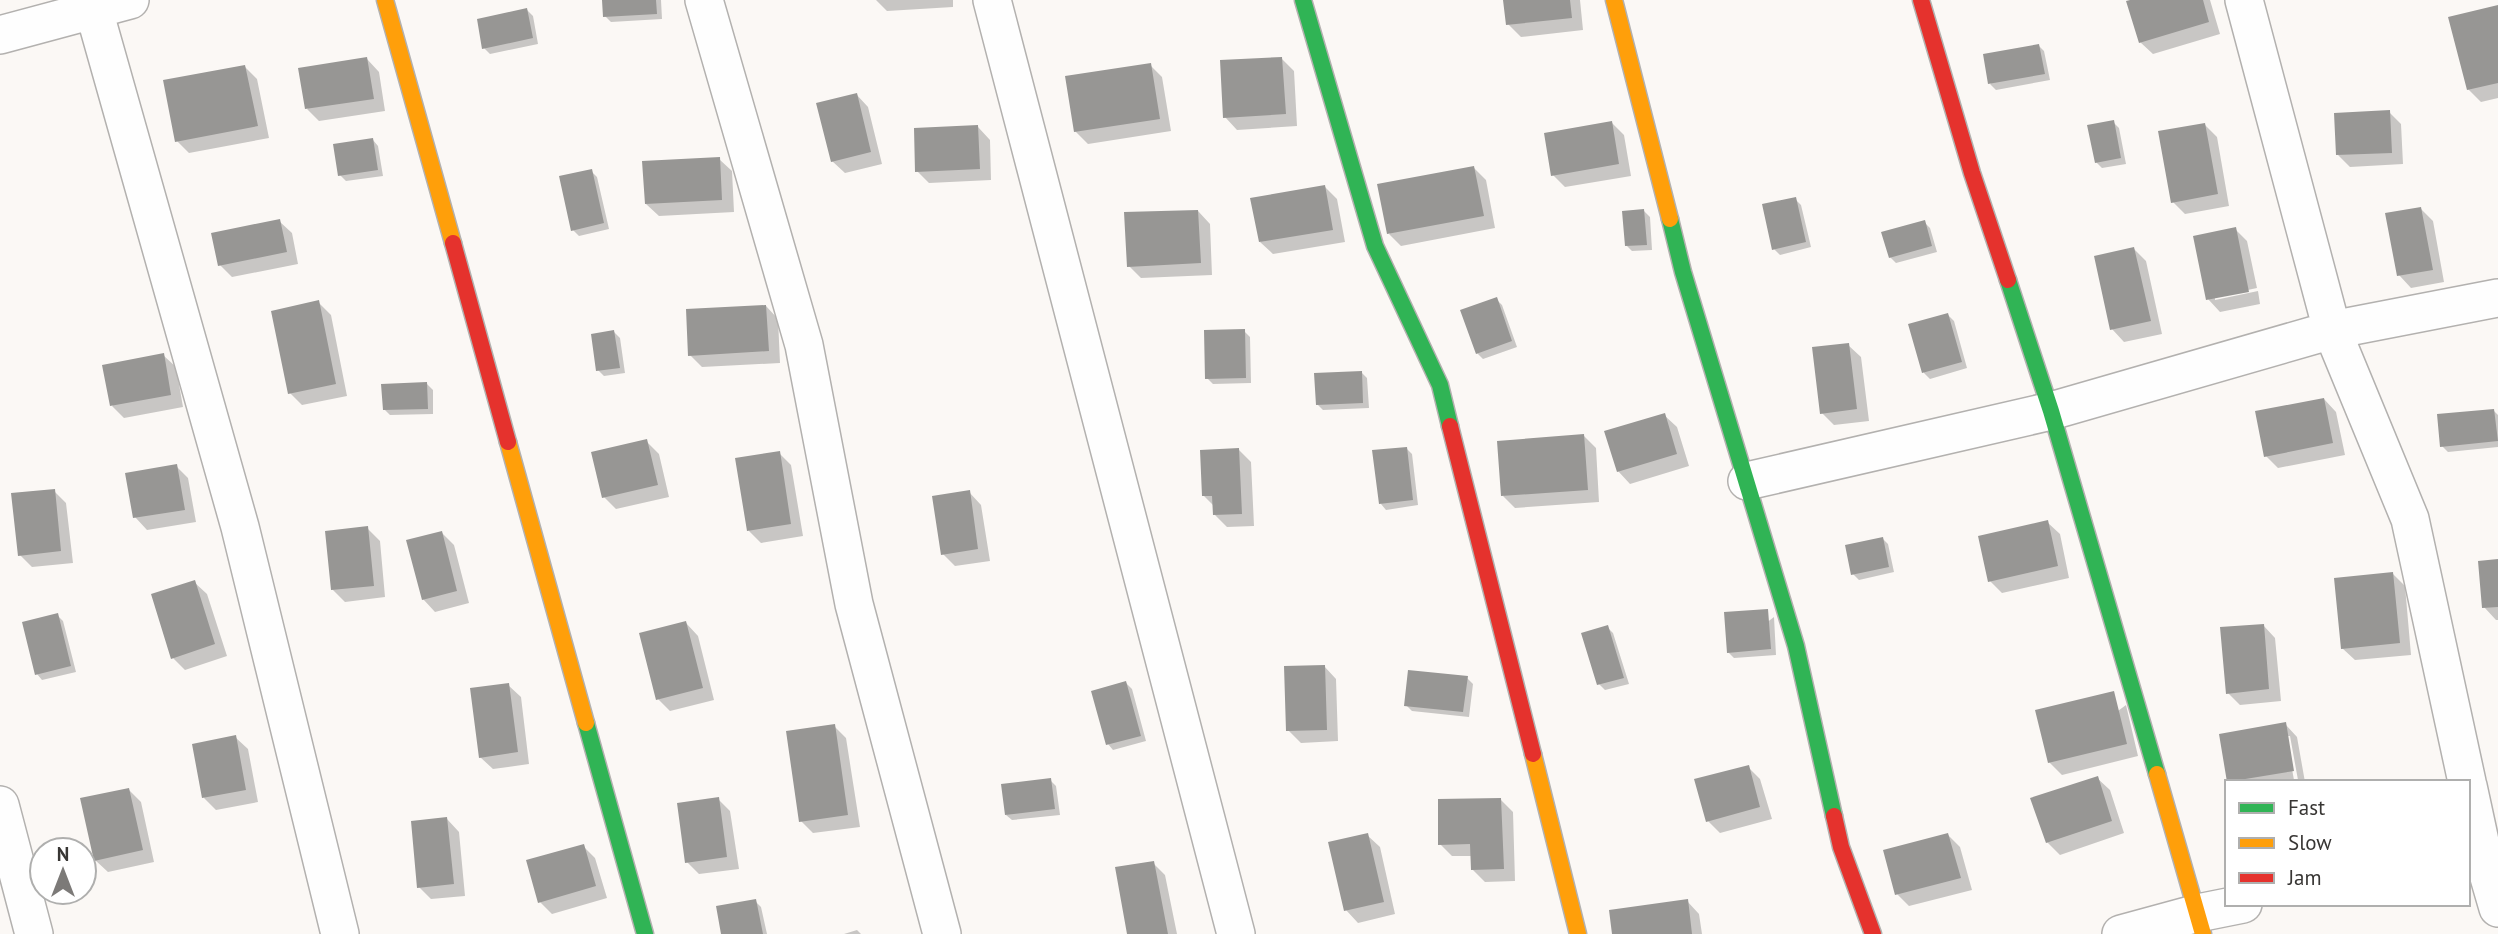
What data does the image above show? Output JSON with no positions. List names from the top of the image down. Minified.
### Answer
{"legend":["Fast","Slow","Jam"],"north":"top"}
